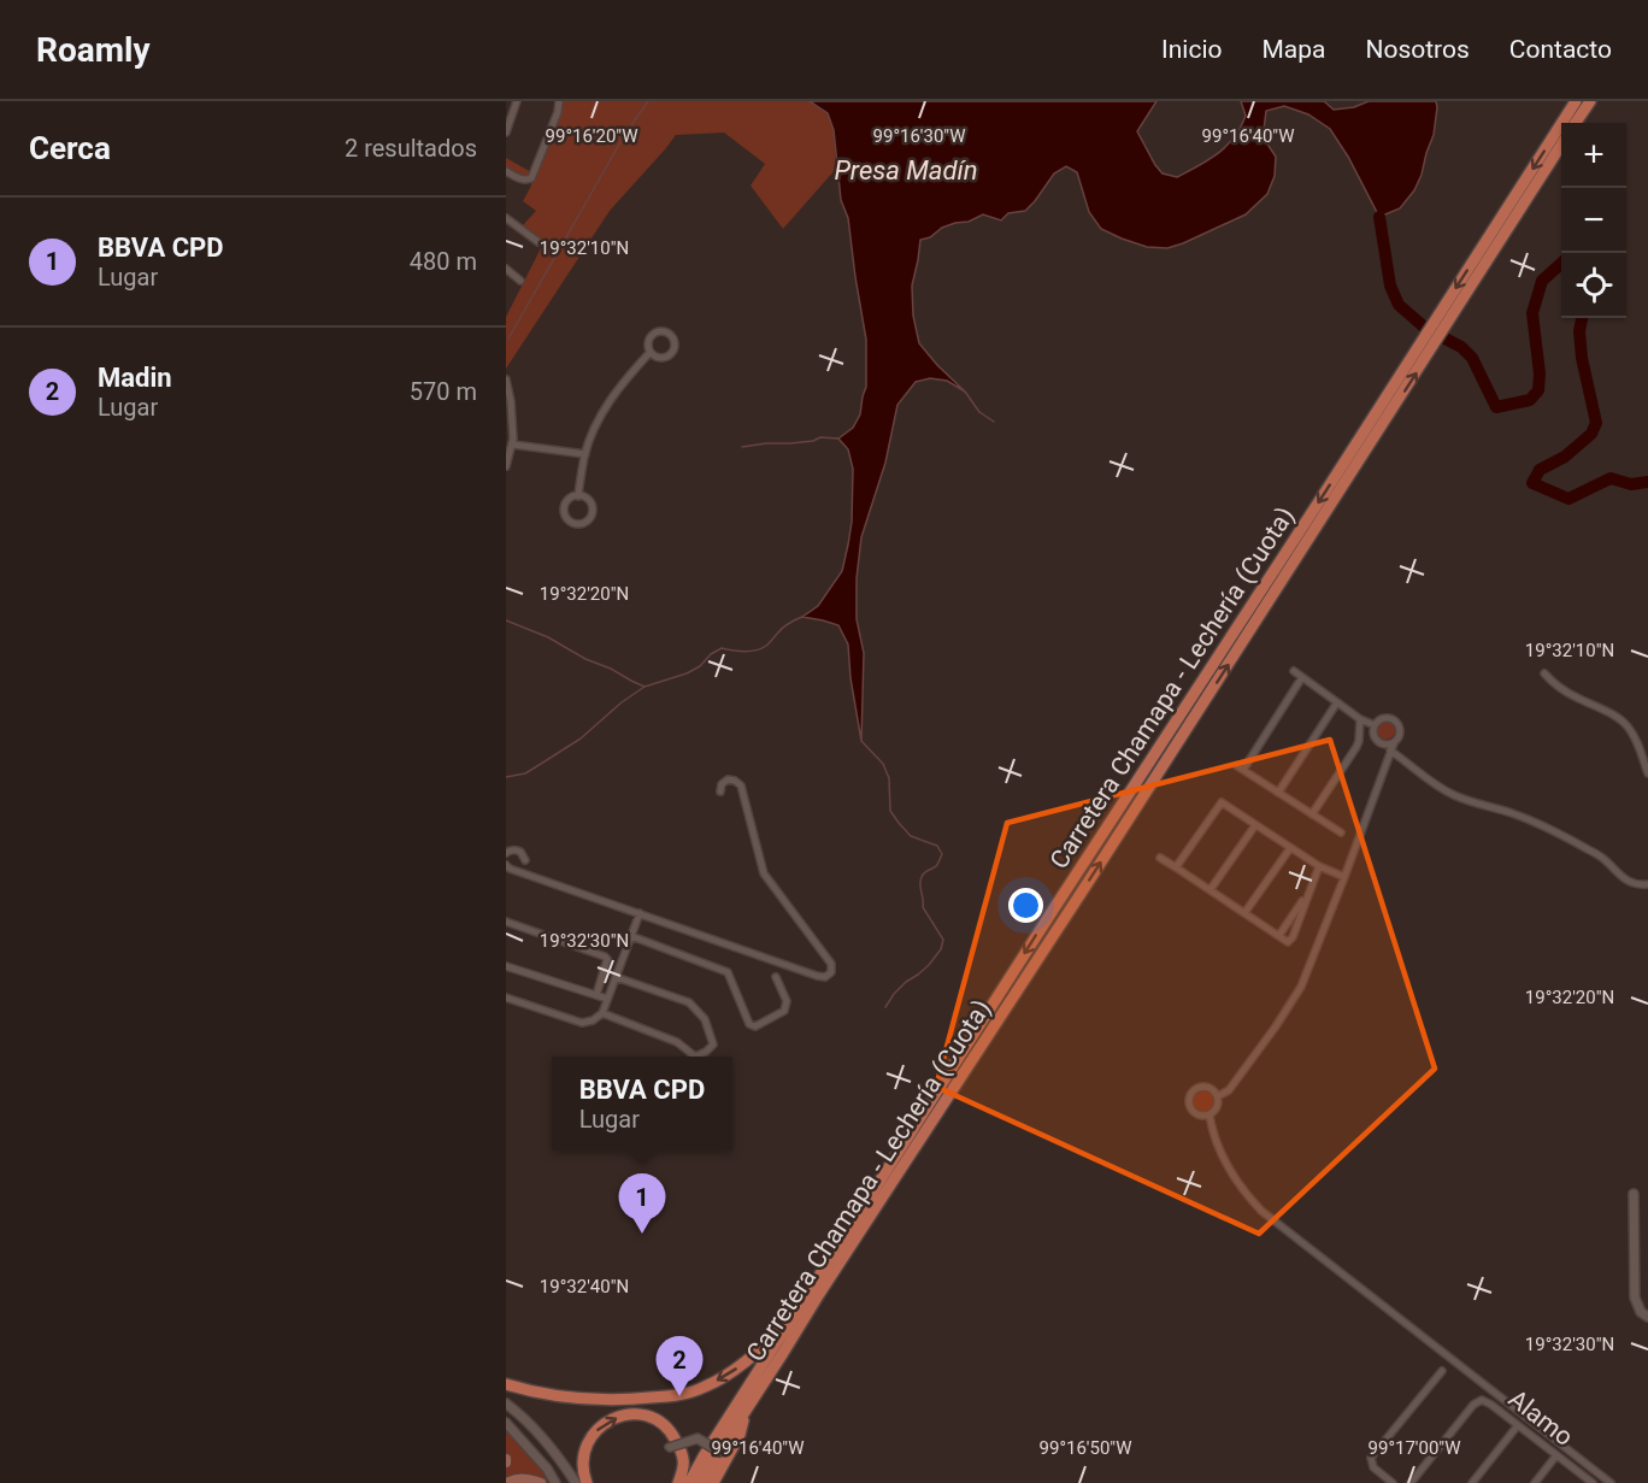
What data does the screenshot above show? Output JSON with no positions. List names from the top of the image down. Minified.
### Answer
{"streets":{"highway":["Carretera Chamapa - Lechería (Cuota)"],"street":["Alamo"]},"water":["Presa Madín"],"page":{"header":"Roamly","nav":["Inicio","Mapa","Nosotros","Contacto"],"heading":["Cerca","2 resultados"],"map_buttons":["+","−"],"list":[{"mark":"1","name":"BBVA CPD","note":"Lugar","value":"480 m"},{"mark":"2","name":"Madin","note":"Lugar","value":"570 m"}],"popup":["BBVA CPD","Lugar"],"pins":["1","2"]},"coordinates":["99°16'20\"W","99°16'30\"W","99°16'40\"W","19°32'10\"N","19°32'20\"N","19°32'30\"N","19°32'40\"N","99°16'50\"W","99°17'00\"W"]}
